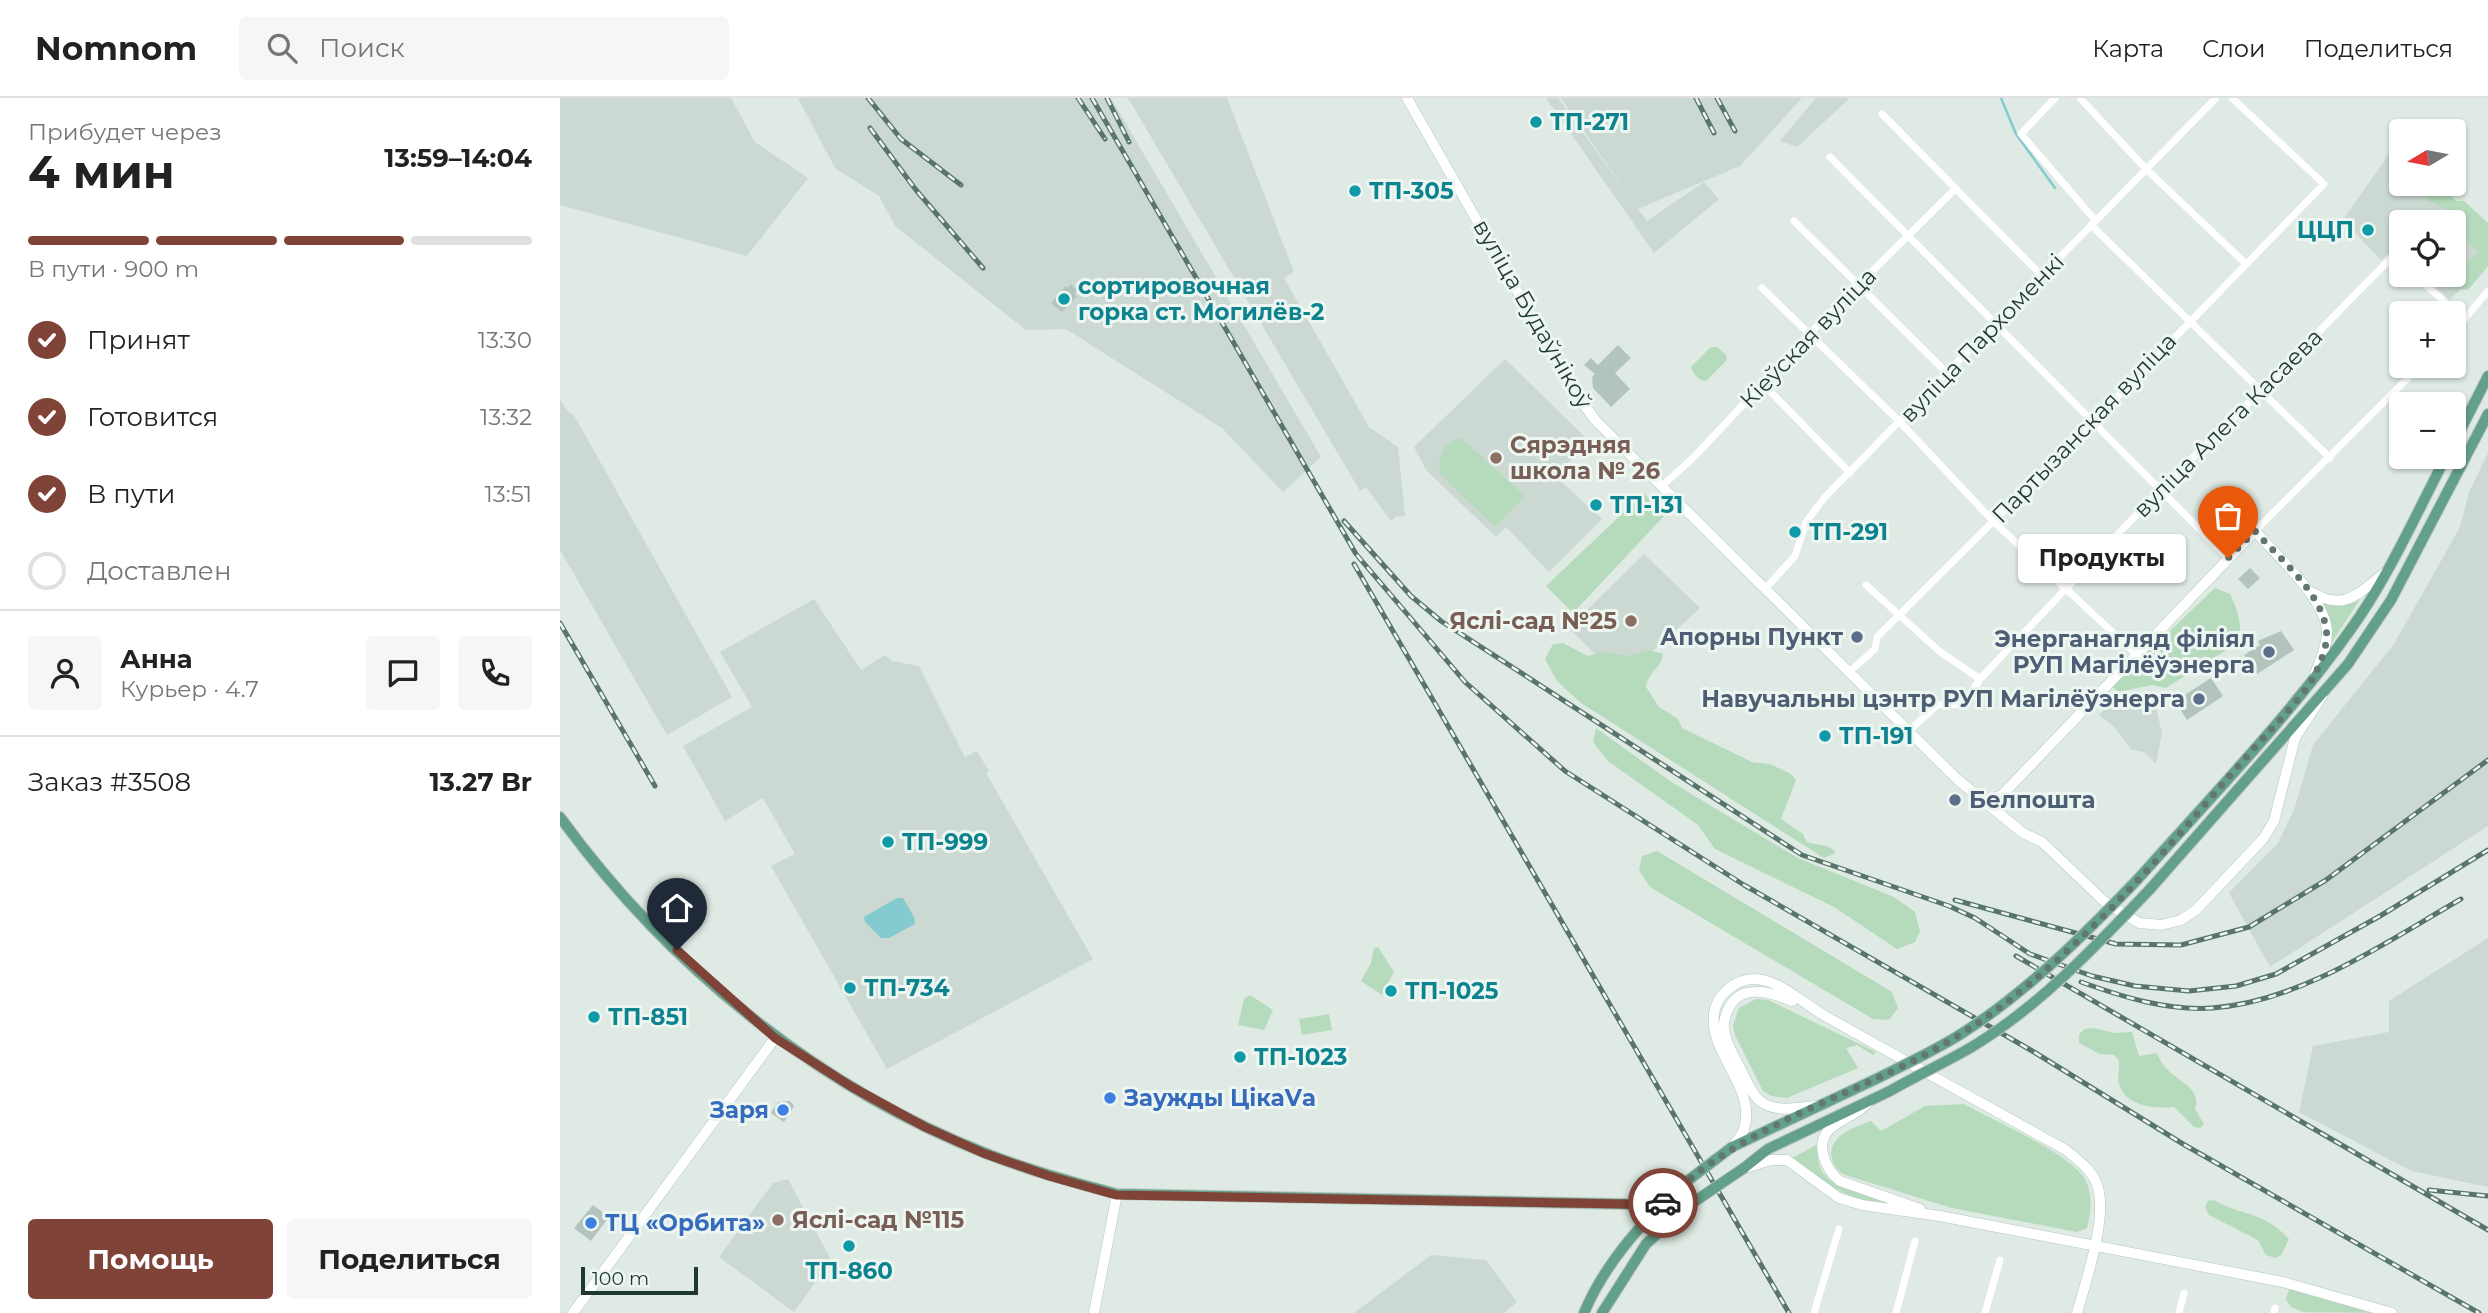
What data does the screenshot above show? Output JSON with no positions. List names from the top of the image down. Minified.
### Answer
{"streets":{"main road":["вуліца Будаўнікоў"],"street":["Кіеўская вуліца","вуліца Пархоменкі","вуліца Алега Касаева","Партызанская вуліца"]},"crossings":[["вуліца Будаўнікоў","Кіеўская вуліца"],["вуліца Будаўнікоў","вуліца Пархоменкі"],["вуліца Будаўнікоў","вуліца Алега Касаева"],["вуліца Будаўнікоў","Партызанская вуліца"]],"places":["ТП-271","ТП-305","ЦЦП","сортировочная горка ст. Могилёв-2","Сярэдняя школа № 26","ТП-131","ТП-291","Продукты","Яслі-сад №25","Апорны Пункт","Энерганагляд філіял РУП Магілёўэнерга","Навучальны цэнтр РУП Магілёўэнерга","ТП-191","Белпошта","ТП-999","ТП-734","ТП-1025","ТП-851","ТП-1023","Заужды ЦікаVа","Заря","Яслі-сад №115","ТЦ «Орбита»","ТП-860"],"scale_bar":"100 m","north":"left","page":{"header":"Nomnom","search":"Поиск","nav":["Карта","Слои","Поделиться"],"heading":["4 мин","Прибудет через","13:59–14:04"],"panel":["Анна","Курьер · 4.7","Заказ #3508","13.27 Br"],"map_buttons":["+","−"],"bar":"В пути · 900 m","list":[["Принят","13:30"],["Готовится","13:32"],["В пути","13:51"],"Доставлен"],"bubble":"Продукты","buttons":["Помощь","Поделиться"],"scale":"100 m"}}
